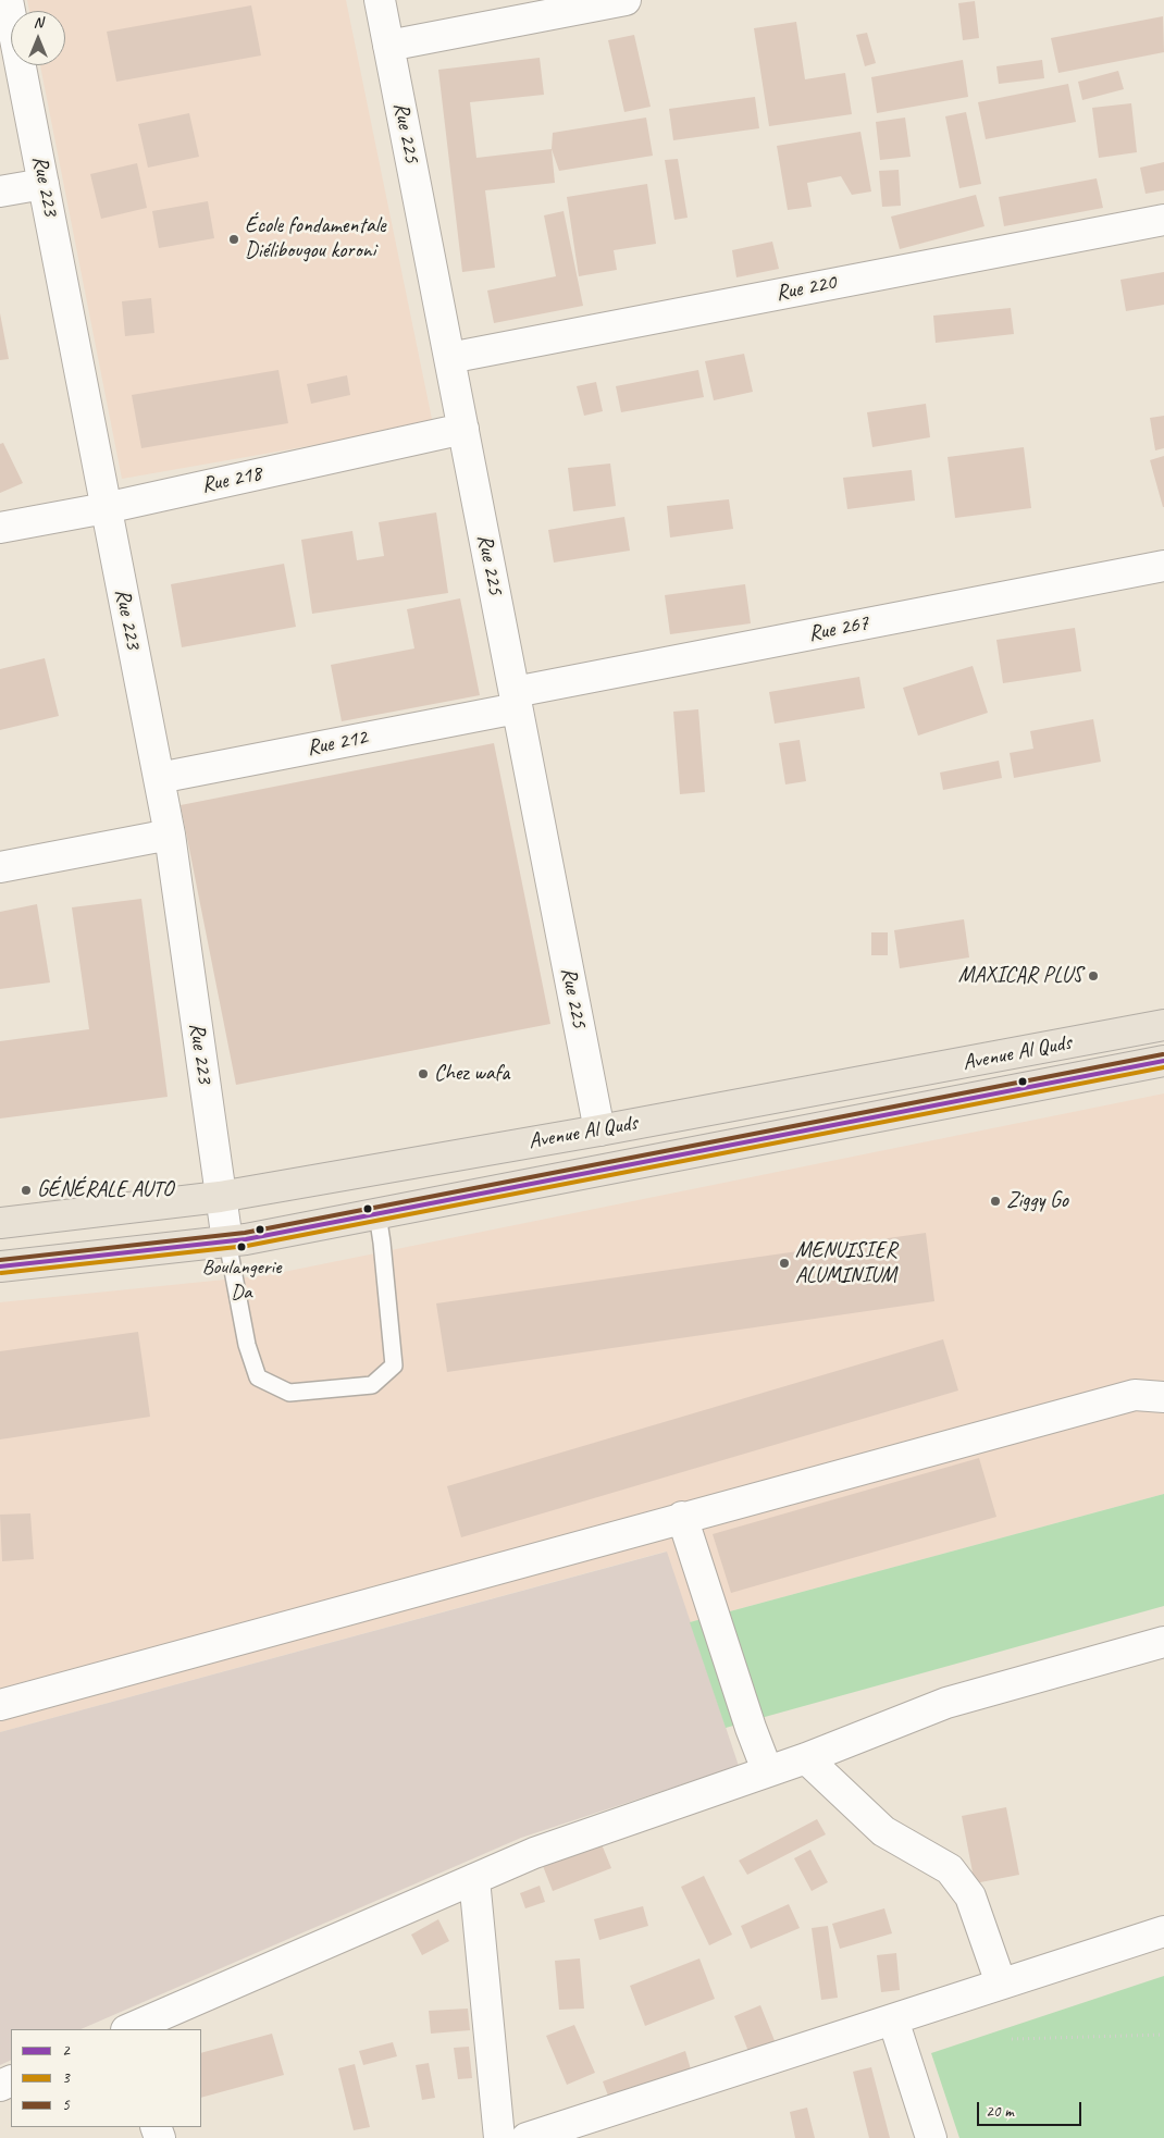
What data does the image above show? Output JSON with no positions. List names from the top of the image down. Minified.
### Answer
{"streets":{"main road":["Avenue Al Quds"],"street":["Rue 225","Rue 223","Rue 220","Rue 218","Rue 267","Rue 212"]},"crossings":[["Rue 225","Rue 220"],["Rue 225","Rue 218"],["Rue 225","Rue 267"],["Rue 225","Rue 212"],["Rue 225","Avenue Al Quds"],["Rue 223","Rue 218"],["Rue 223","Rue 212"],["Rue 223","Avenue Al Quds"],["Rue 267","Rue 212"]],"places":["École fondamentale Diélibougou koroni","MAXICAR PLUS","Chez wafa","GÉNÉRALE AUTO","Ziggy Go","Boulangerie Da","MENUISIER ALUMINIUM"],"lines":["transit line 5","transit line 2","transit line 3"],"legend":["2","3","5"],"scale_bar":"20 m","north":"top"}
